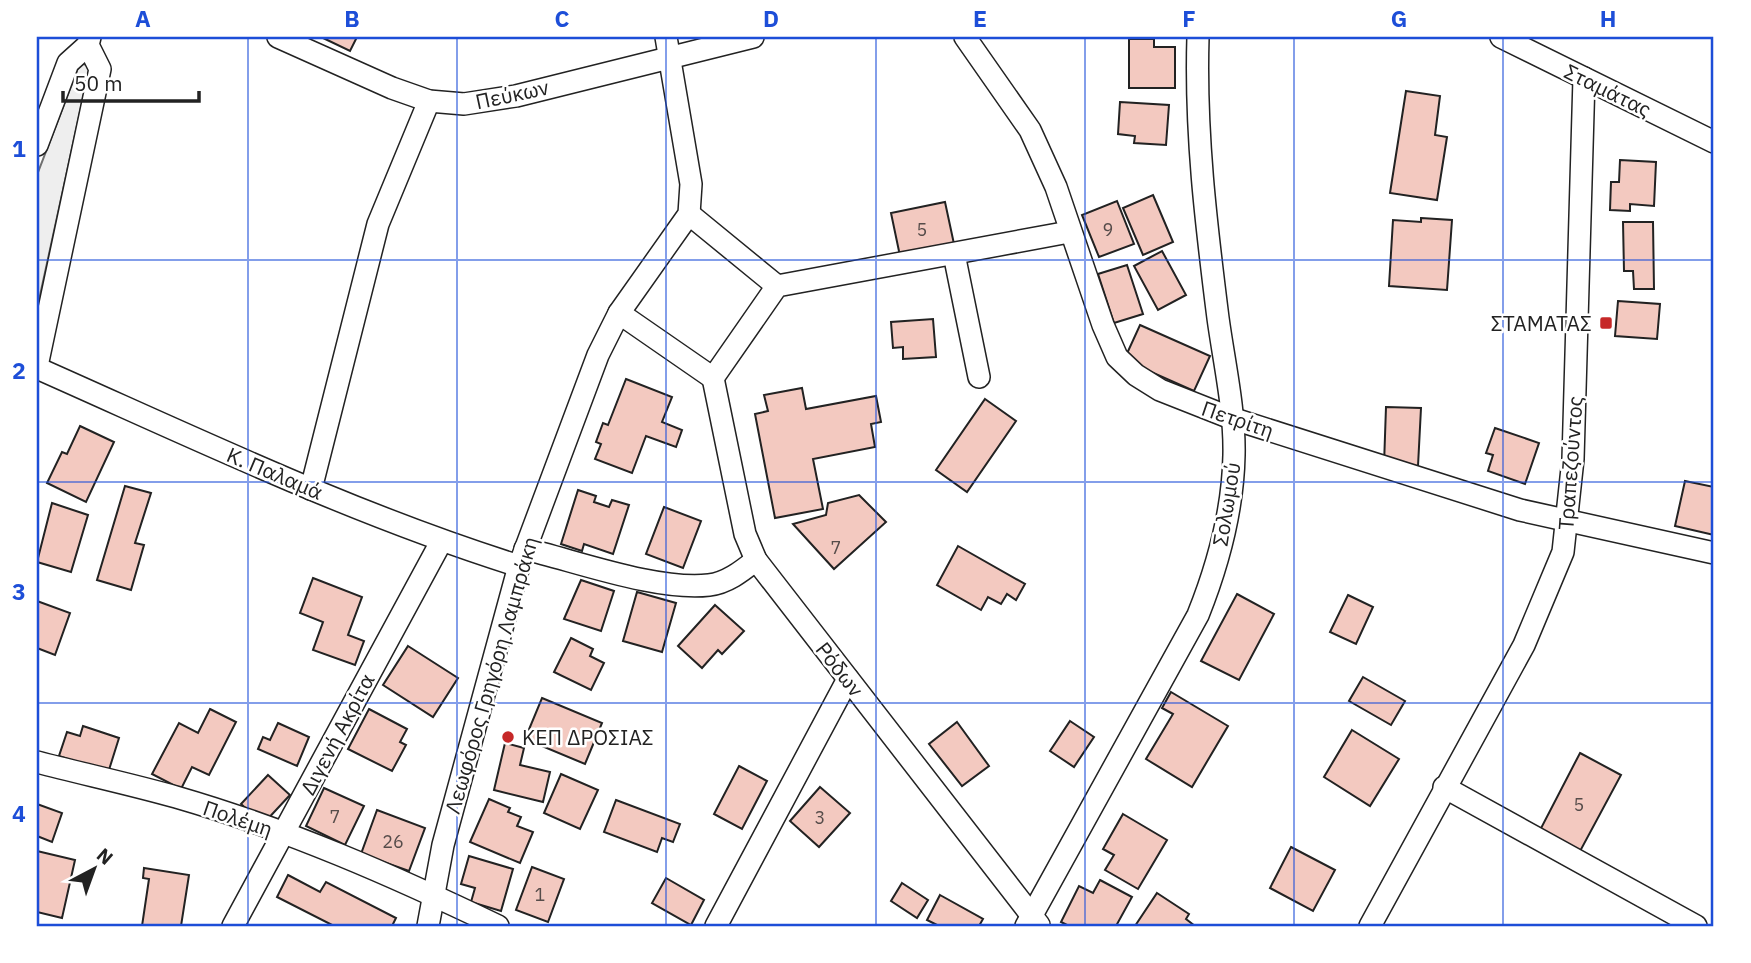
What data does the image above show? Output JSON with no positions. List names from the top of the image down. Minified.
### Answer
{"streets":{"street":["Σταμάτας","Πεύκων","Πετρίτη","Τραπεζούντος","Κ. Παλαμά","Σολωμού","Ρόδων","Λεωφόρος Γρηγόρη Λαμπράκη","Διγενή Ακρίτα","Πολέμη"]},"crossings":[["Σταμάτας","Τραπεζούντος"],["Πετρίτη","Τραπεζούντος"],["Πετρίτη","Σολωμού"],["Κ. Παλαμά","Ρόδων"],["Κ. Παλαμά","Λεωφόρος Γρηγόρη Λαμπράκη"],["Κ. Παλαμά","Διγενή Ακρίτα"],["Σολωμού","Ρόδων"],["Λεωφόρος Γρηγόρη Λαμπράκη","Πολέμη"],["Διγενή Ακρίτα","Πολέμη"]],"places":{"transit":["ΣΤΑΜΑΤΑΣ"],"other":["ΚΕΠ ΔΡΟΣΙΑΣ"]},"house_numbers":["5","9","7","5","7","3","26","1"],"scale_bar":"50 m","north":"top right","grid":{"columns":["A","B","C","D","E","F","G","H"],"rows":["1","2","3","4"]}}
